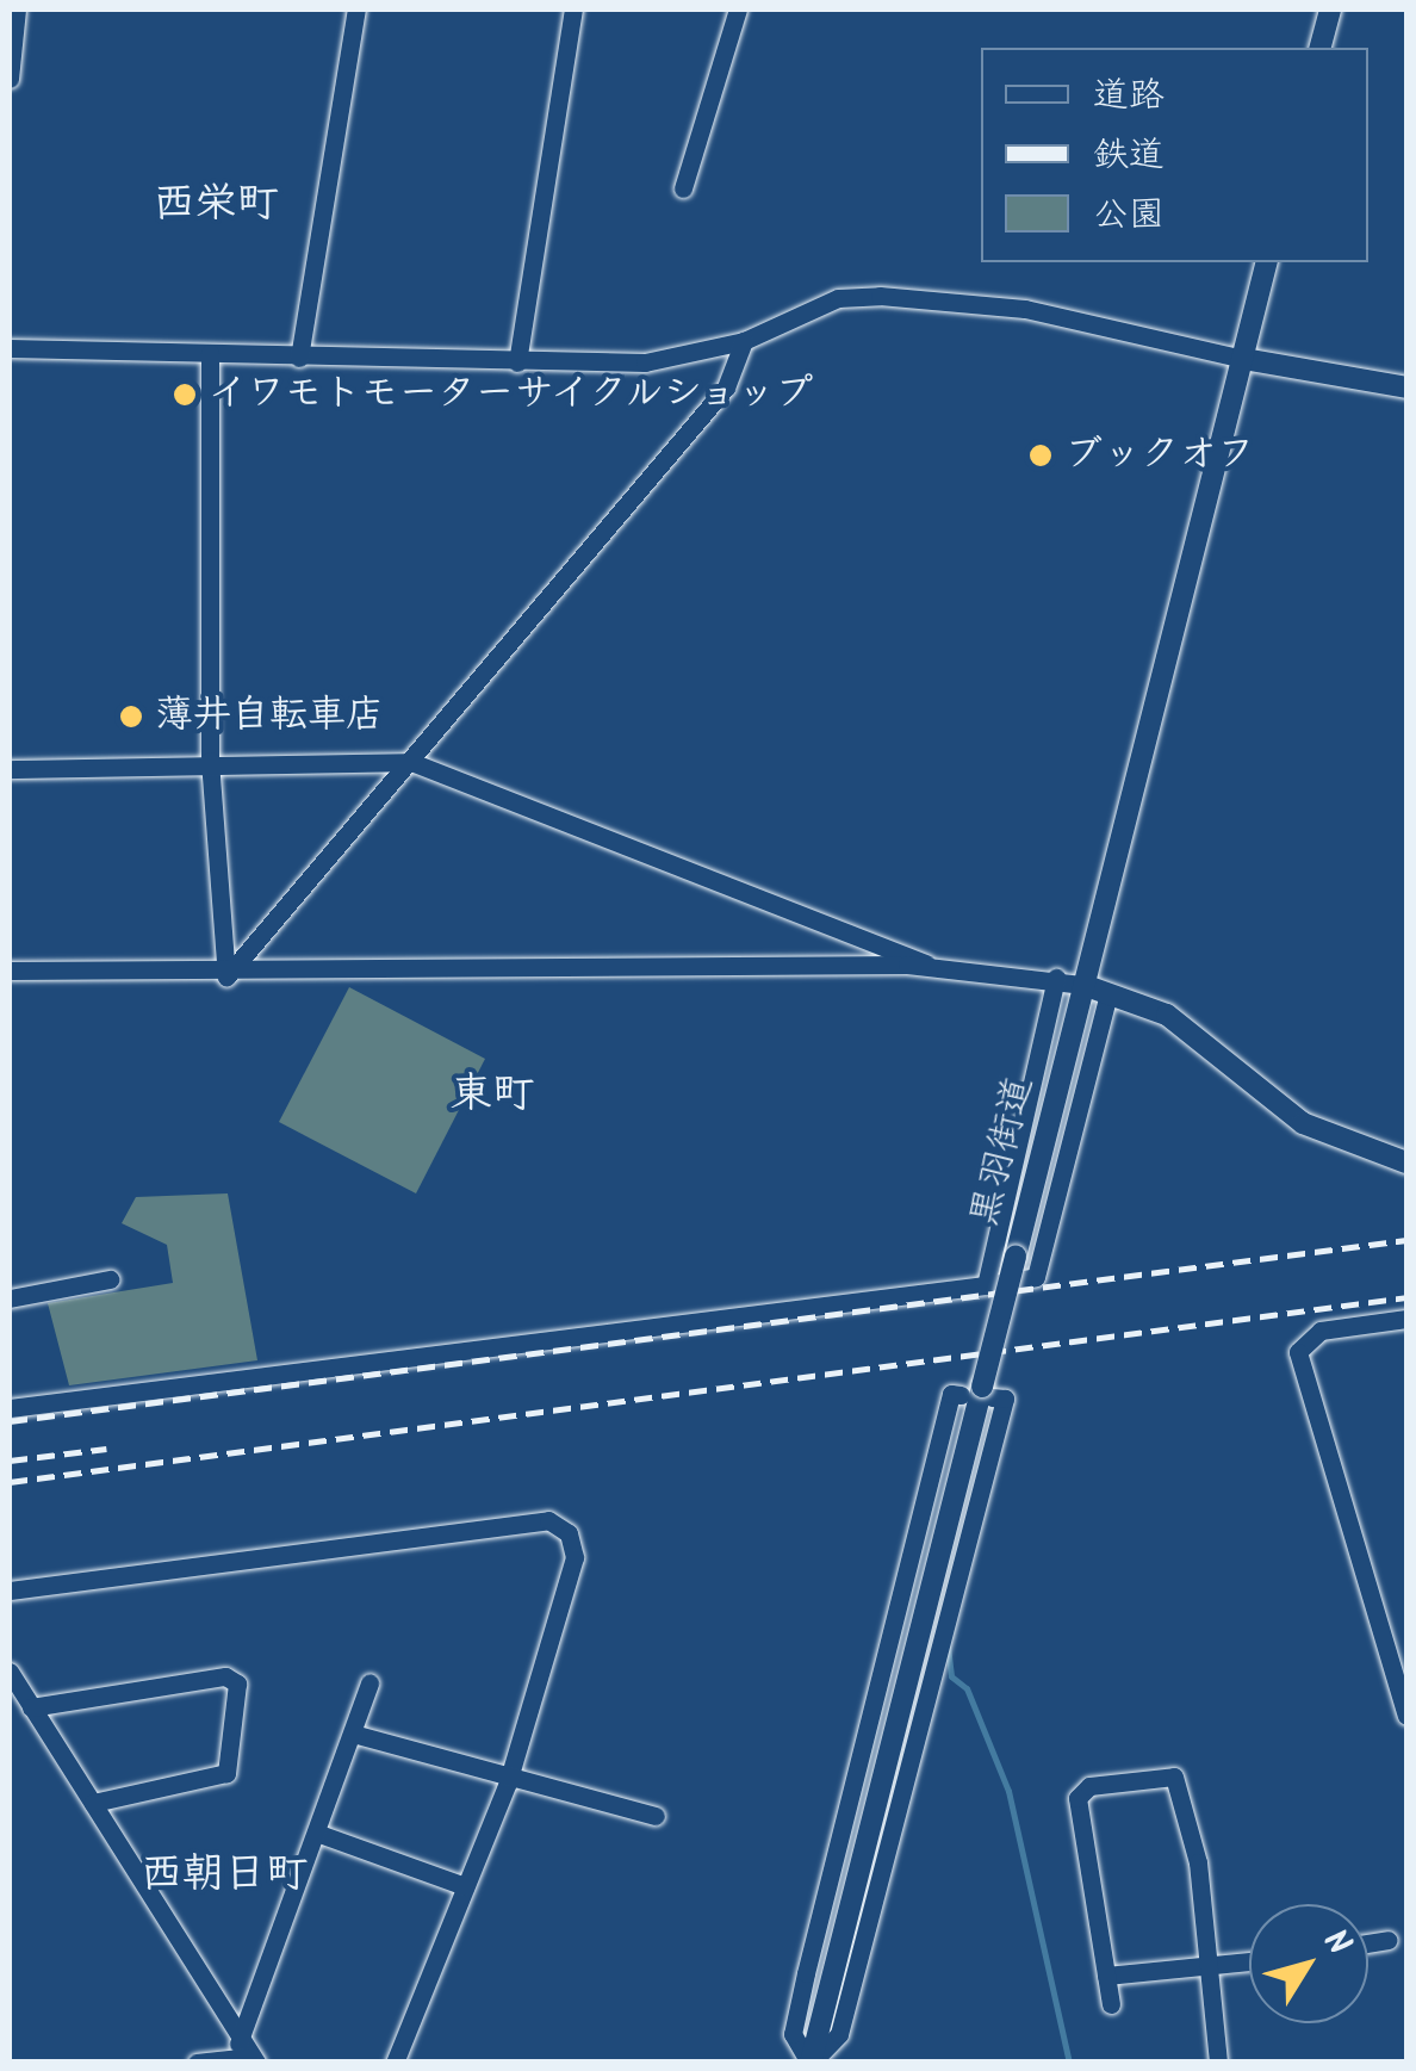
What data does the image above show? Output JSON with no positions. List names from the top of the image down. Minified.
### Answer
{"streets":{"street":["黒羽街道"]},"districts":["西栄町","東町","西朝日町"],"places":["イワモトモーターサイクルショップ","ブックオフ","薄井自転車店"],"legend":["道路","鉄道","公園"],"north":"top right"}
